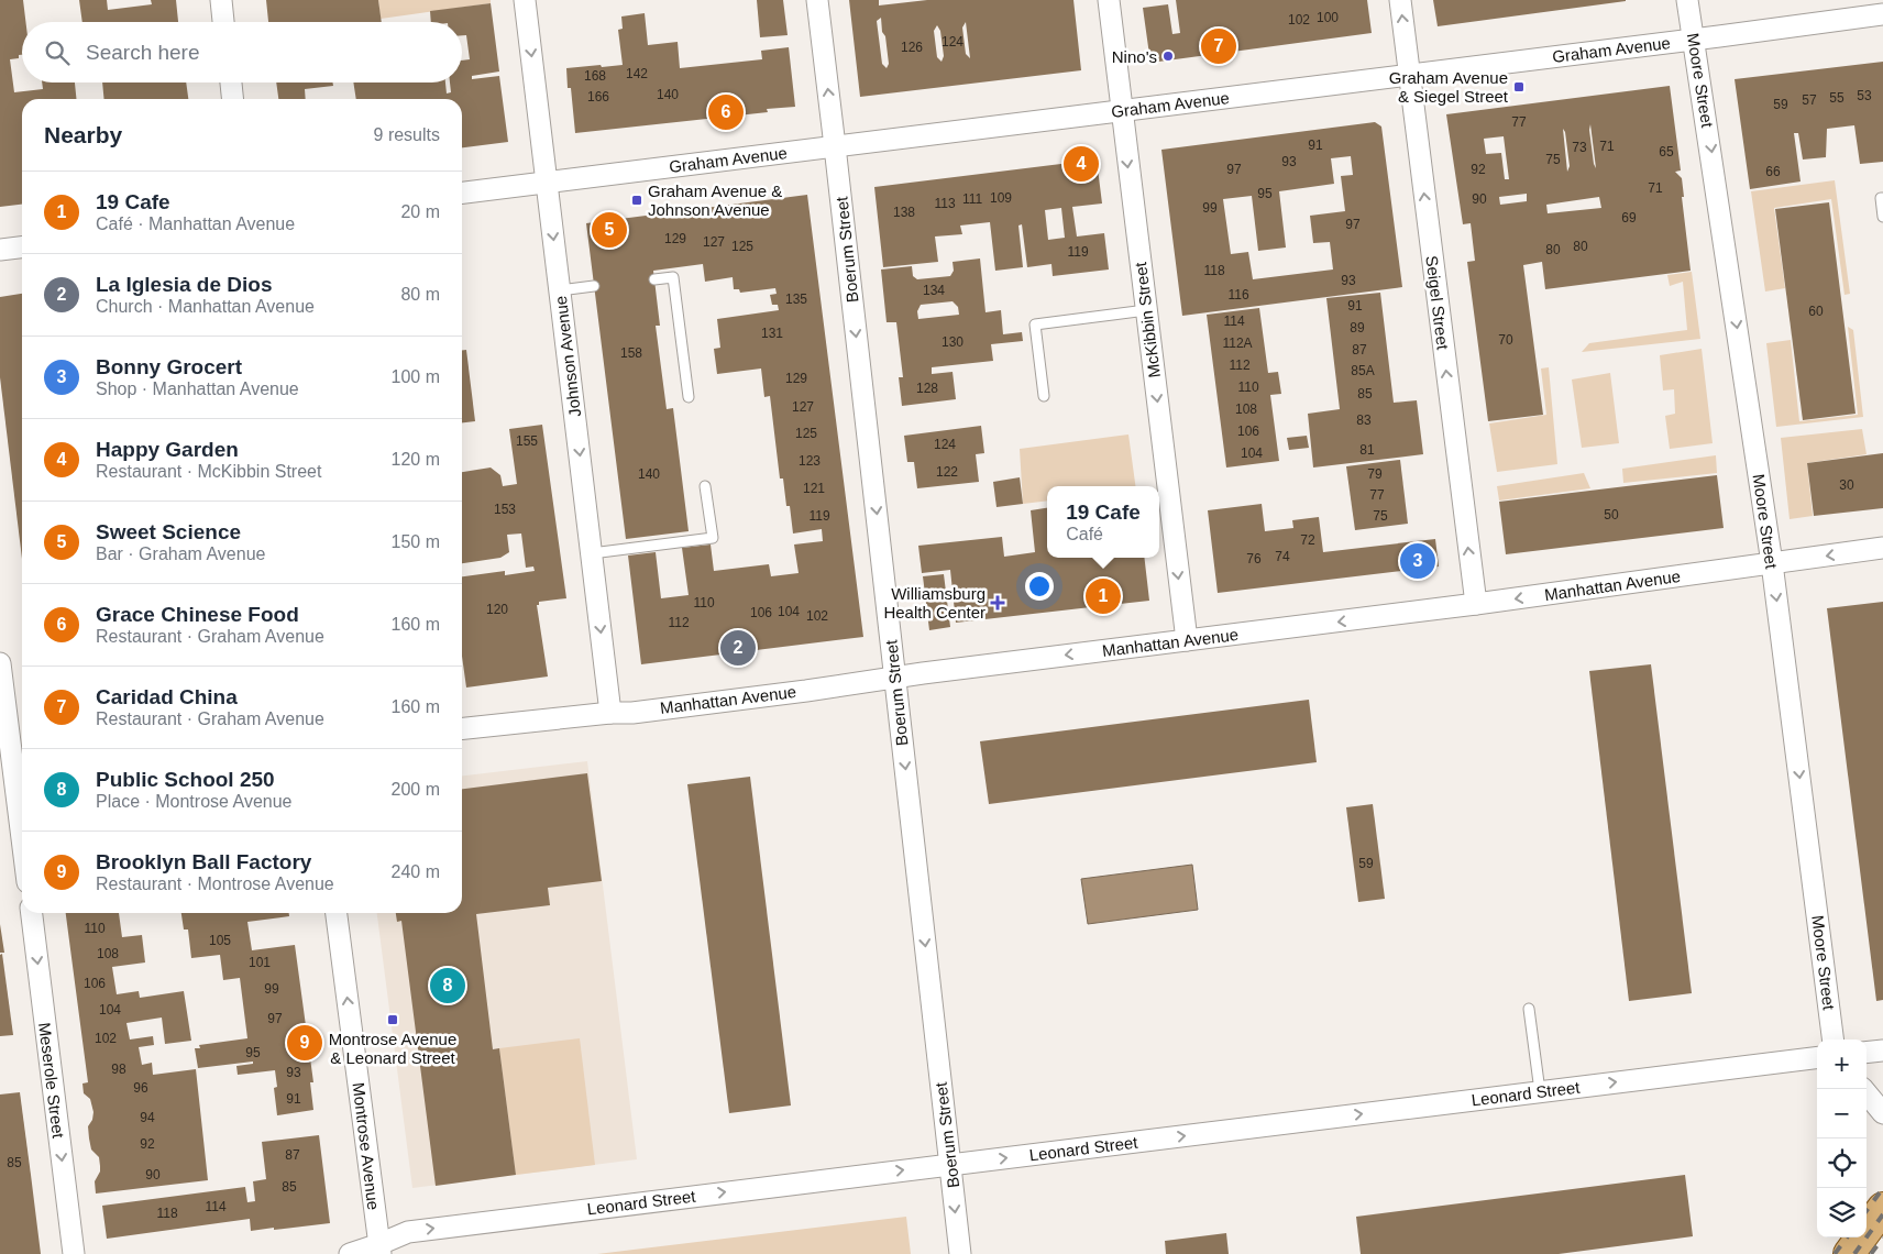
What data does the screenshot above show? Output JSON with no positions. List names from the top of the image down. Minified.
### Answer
{"streets":{"street":["Graham Avenue","Moore Street","Boerum Street","Seigel Street","McKibbin Street","Johnson Avenue","Manhattan Avenue","Meserole Street","Leonard Street","Montrose Avenue"]},"crossings":[["Graham Avenue","Moore Street"],["Graham Avenue","Boerum Street"],["Graham Avenue","Seigel Street"],["Graham Avenue","McKibbin Street"],["Graham Avenue","Johnson Avenue"],["Moore Street","Manhattan Avenue"],["Boerum Street","Manhattan Avenue"],["Boerum Street","Leonard Street"],["Seigel Street","Manhattan Avenue"],["McKibbin Street","Manhattan Avenue"],["Johnson Avenue","Manhattan Avenue"],["Leonard Street","Montrose Avenue"]],"one_way":["Moore Street","Seigel Street","McKibbin Street","Johnson Avenue","Manhattan Avenue","Meserole Street","Leonard Street","Montrose Avenue"],"places":{"other":["Nino's"],"transit":["Graham Avenue & Siegel Street","Graham Avenue & Johnson Avenue","Montrose Avenue & Leonard Street"],"health":["Williamsburg Health Center"]},"house_numbers":["100","102","124","126","142","168","140","53","166","55","57","59","77","91","71","73","65","75","93","97","92","66","71","95","109","111","90","113","99","138","69","97","129","127","125","80","80","119","118","93","134","116","135","91","60","114","89","131","70","130","112A","87","158","112","85A","129","110","128","85","127","108","83","106","125","155","124","81","104","123","122","140","79","30","121","77","153","50","119","75","72","74","76","110","120","104","106","102","112","59","110","105","108","101","106","99","104","97","102","95","98","93","96","91","94","92","87","85","90","85","114","118"],"page":{"search":"Search here","pins":["7","6","4","5","3","1","2","8","9"],"heading":["Nearby","9 results"],"list":[{"mark":"1","name":"19 Cafe","note":"Café · Manhattan Avenue","value":"20 m"},{"mark":"2","name":"La Iglesia de Dios","note":"Church · Manhattan Avenue","value":"80 m"},{"mark":"3","name":"Bonny Grocert","note":"Shop · Manhattan Avenue","value":"100 m"},{"mark":"4","name":"Happy Garden","note":"Restaurant · McKibbin Street","value":"120 m"},{"mark":"5","name":"Sweet Science","note":"Bar · Graham Avenue","value":"150 m"},{"mark":"6","name":"Grace Chinese Food","note":"Restaurant · Graham Avenue","value":"160 m"},{"mark":"7","name":"Caridad China","note":"Restaurant · Graham Avenue","value":"160 m"},{"mark":"8","name":"Public School 250","note":"Place · Montrose Avenue","value":"200 m"},{"mark":"9","name":"Brooklyn Ball Factory","note":"Restaurant · Montrose Avenue","value":"240 m"}],"popup":["19 Cafe","Café"],"map_buttons":["+","−"]}}
